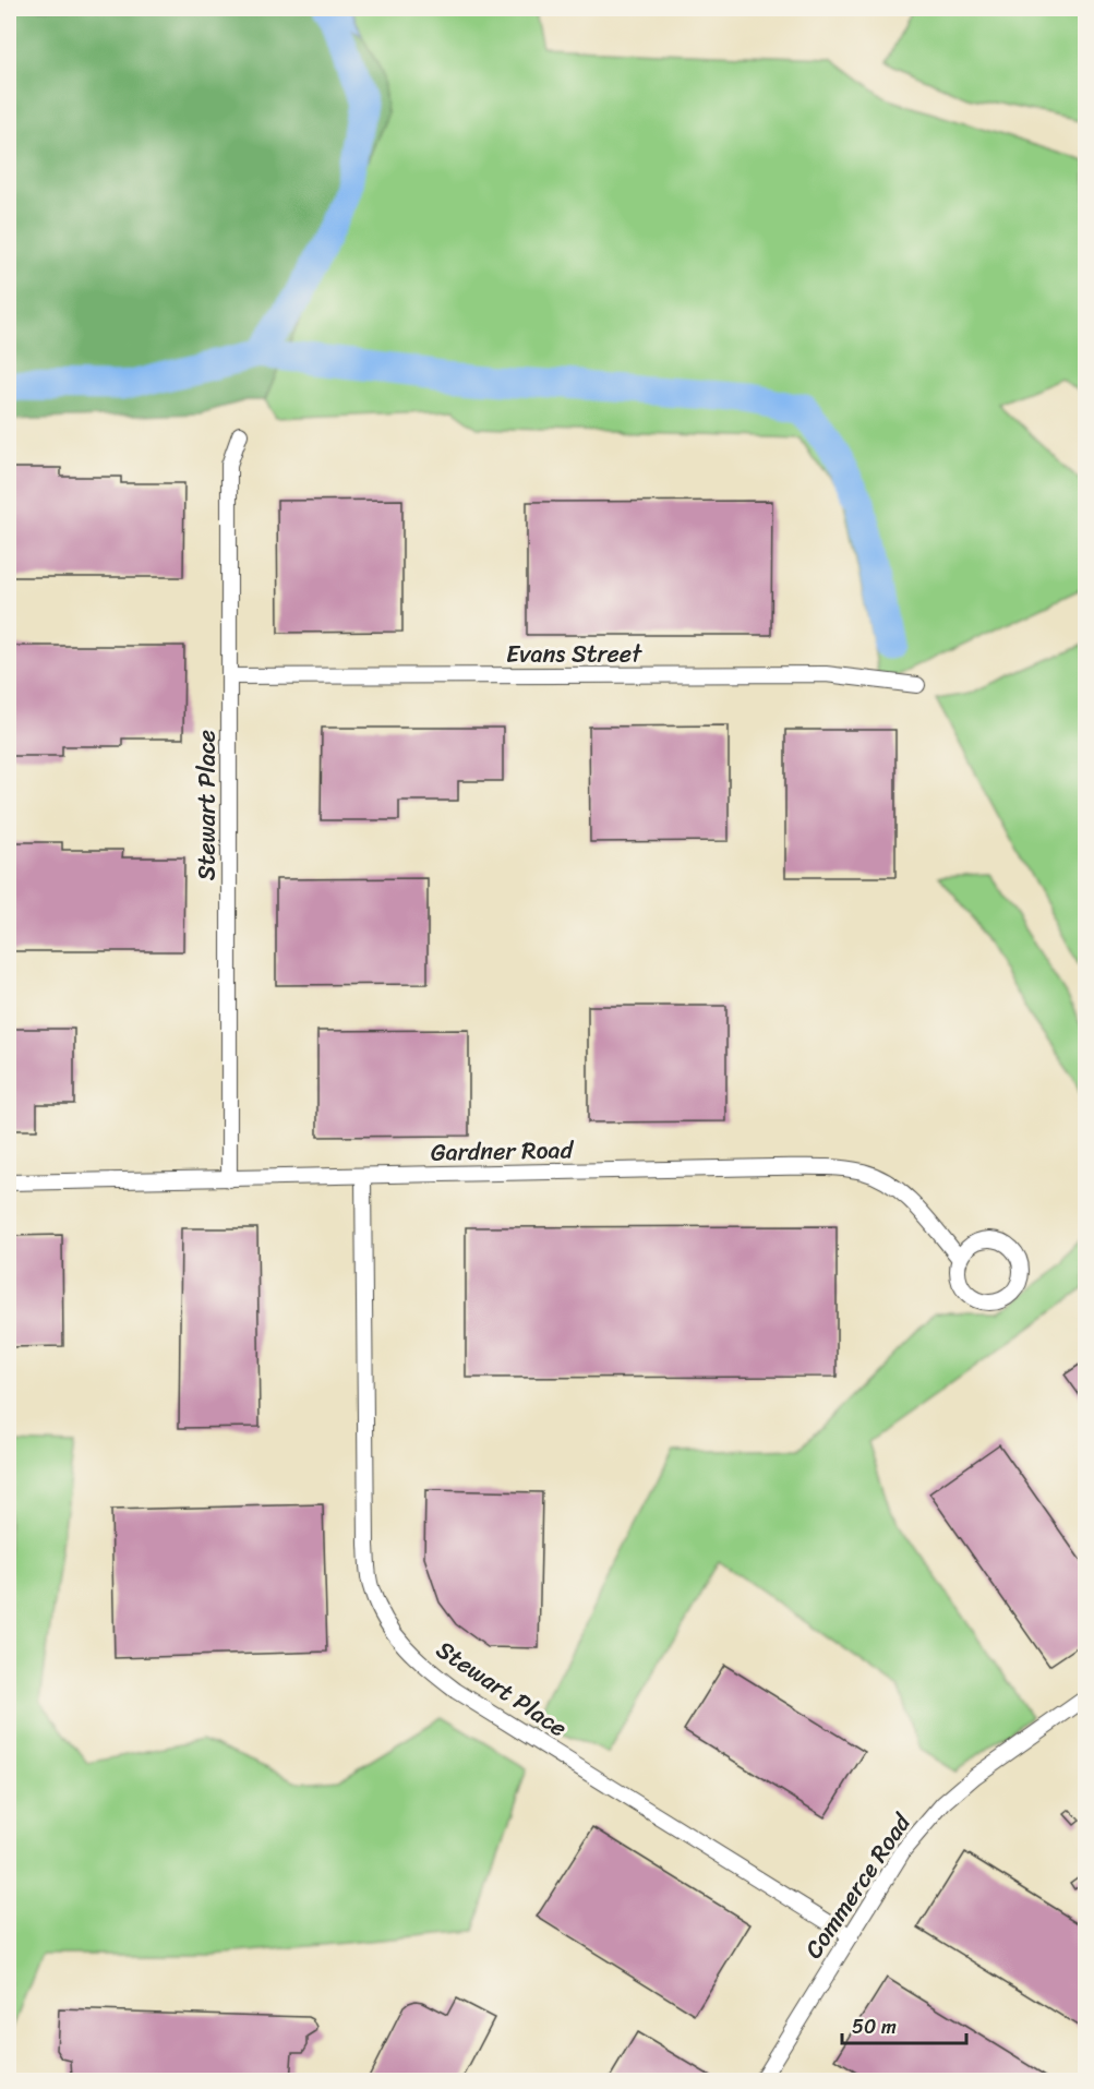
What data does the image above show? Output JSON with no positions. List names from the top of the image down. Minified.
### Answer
{"streets":{"street":["Evans Street","Stewart Place","Gardner Road","Commerce Road"]},"crossings":[["Evans Street","Stewart Place"],["Stewart Place","Gardner Road"],["Stewart Place","Commerce Road"]],"scale_bar":"50 m"}
